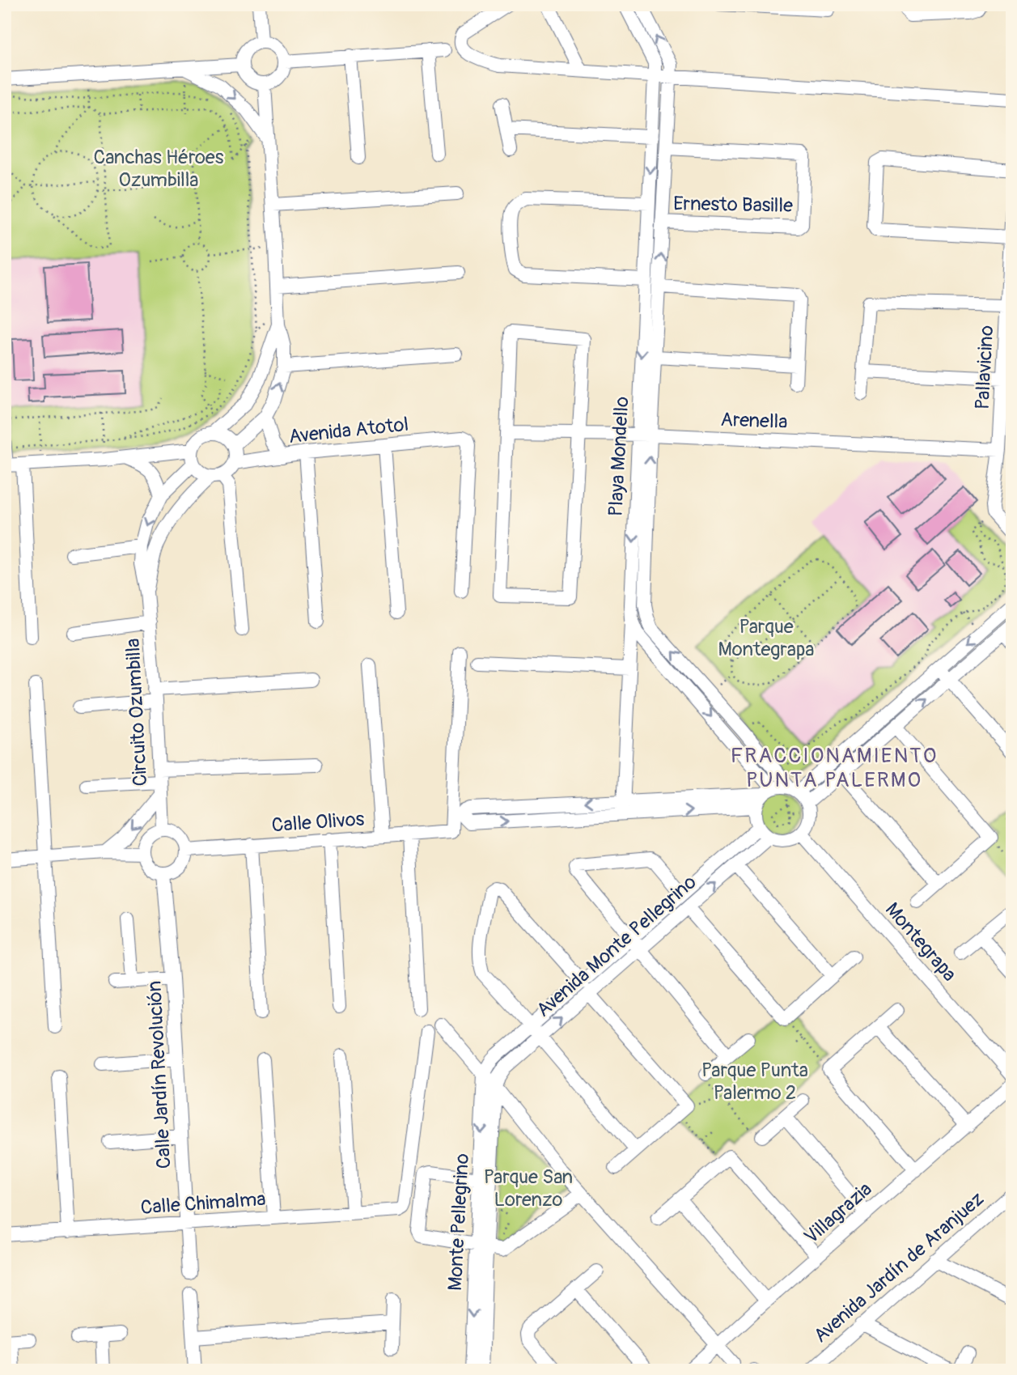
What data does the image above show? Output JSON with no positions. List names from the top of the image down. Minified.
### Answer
{"streets":{"street":["Ernesto Basille","Pallavicino","Arenella","Avenida Atotol","Playa Mondello","Circuito Ozumbilla","Calle Olivos","Montegrapa","Avenida Monte Pellegrino","Calle Jardín Revolución","Calle Chimalma","Villagrazia","Monte Pellegrino","Avenida Jardín de Aranjuez"]},"crossings":[["Ernesto Basille","Playa Mondello"],["Pallavicino","Arenella"],["Arenella","Playa Mondello"],["Avenida Atotol","Circuito Ozumbilla"],["Circuito Ozumbilla","Calle Olivos"],["Circuito Ozumbilla","Calle Jardín Revolución"],["Calle Olivos","Calle Jardín Revolución"],["Avenida Monte Pellegrino","Monte Pellegrino"],["Calle Jardín Revolución","Calle Chimalma"]],"districts":["FRACCIONAMIENTO PUNTA PALERMO"],"parks":["Canchas Héroes Ozumbilla","Parque Montegrapa","Parque Punta Palermo 2","Parque San Lorenzo"]}
